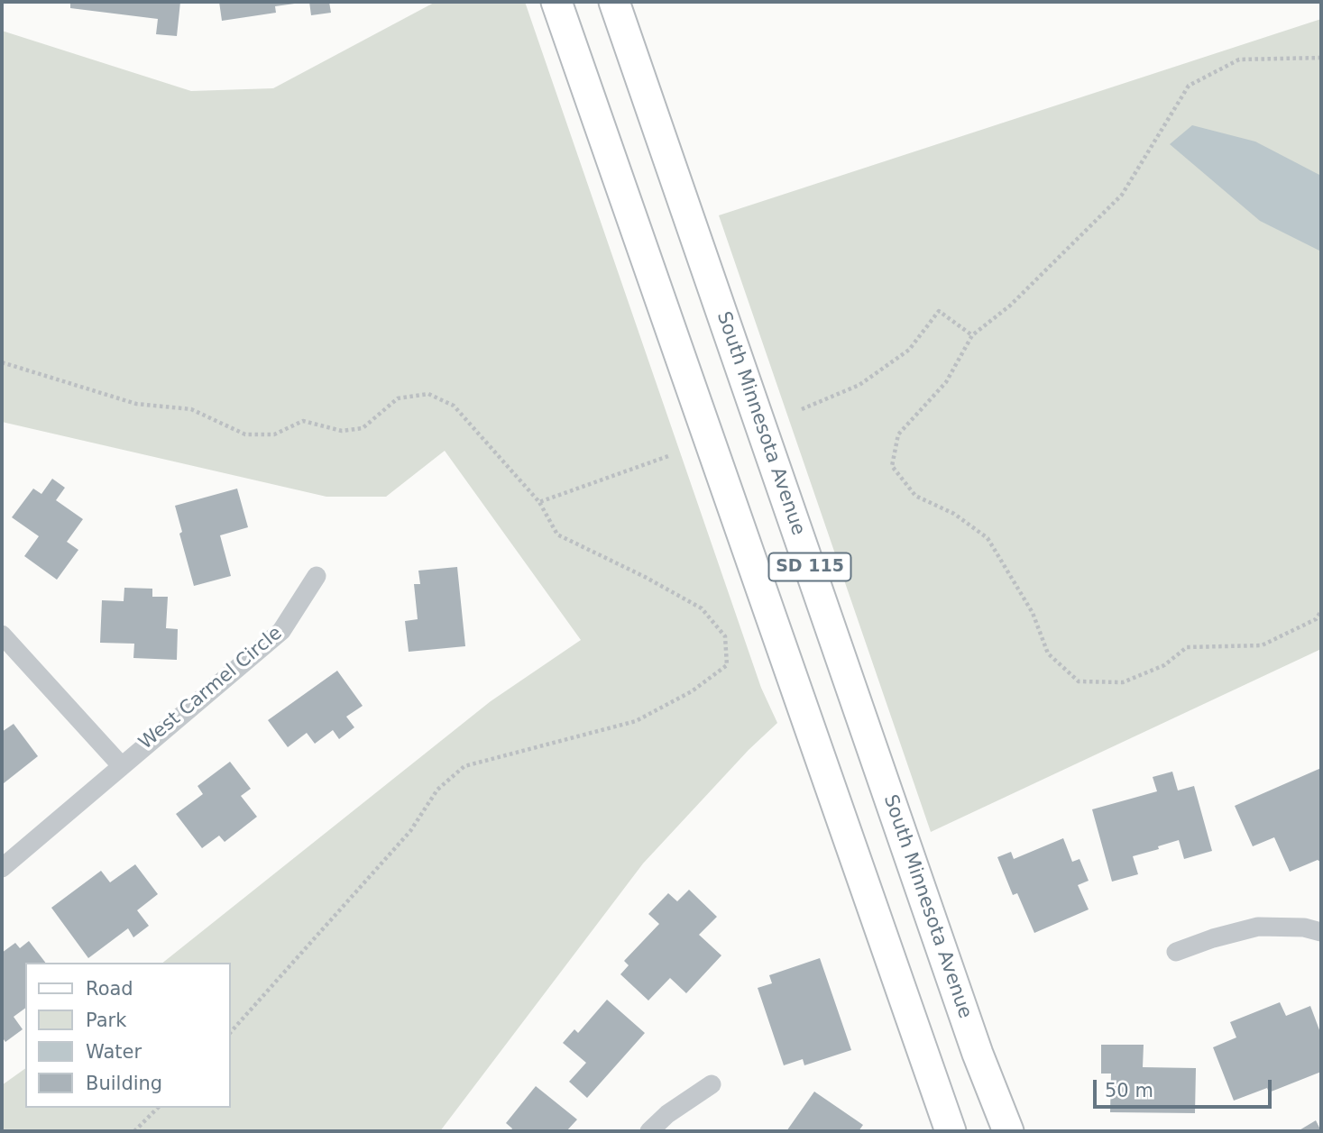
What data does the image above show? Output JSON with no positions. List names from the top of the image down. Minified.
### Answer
{"streets":{"main road":["South Minnesota Avenue","SD 115"],"street":["West Carmel Circle"]},"legend":["Road","Park","Water","Building"],"scale_bar":"50 m"}
